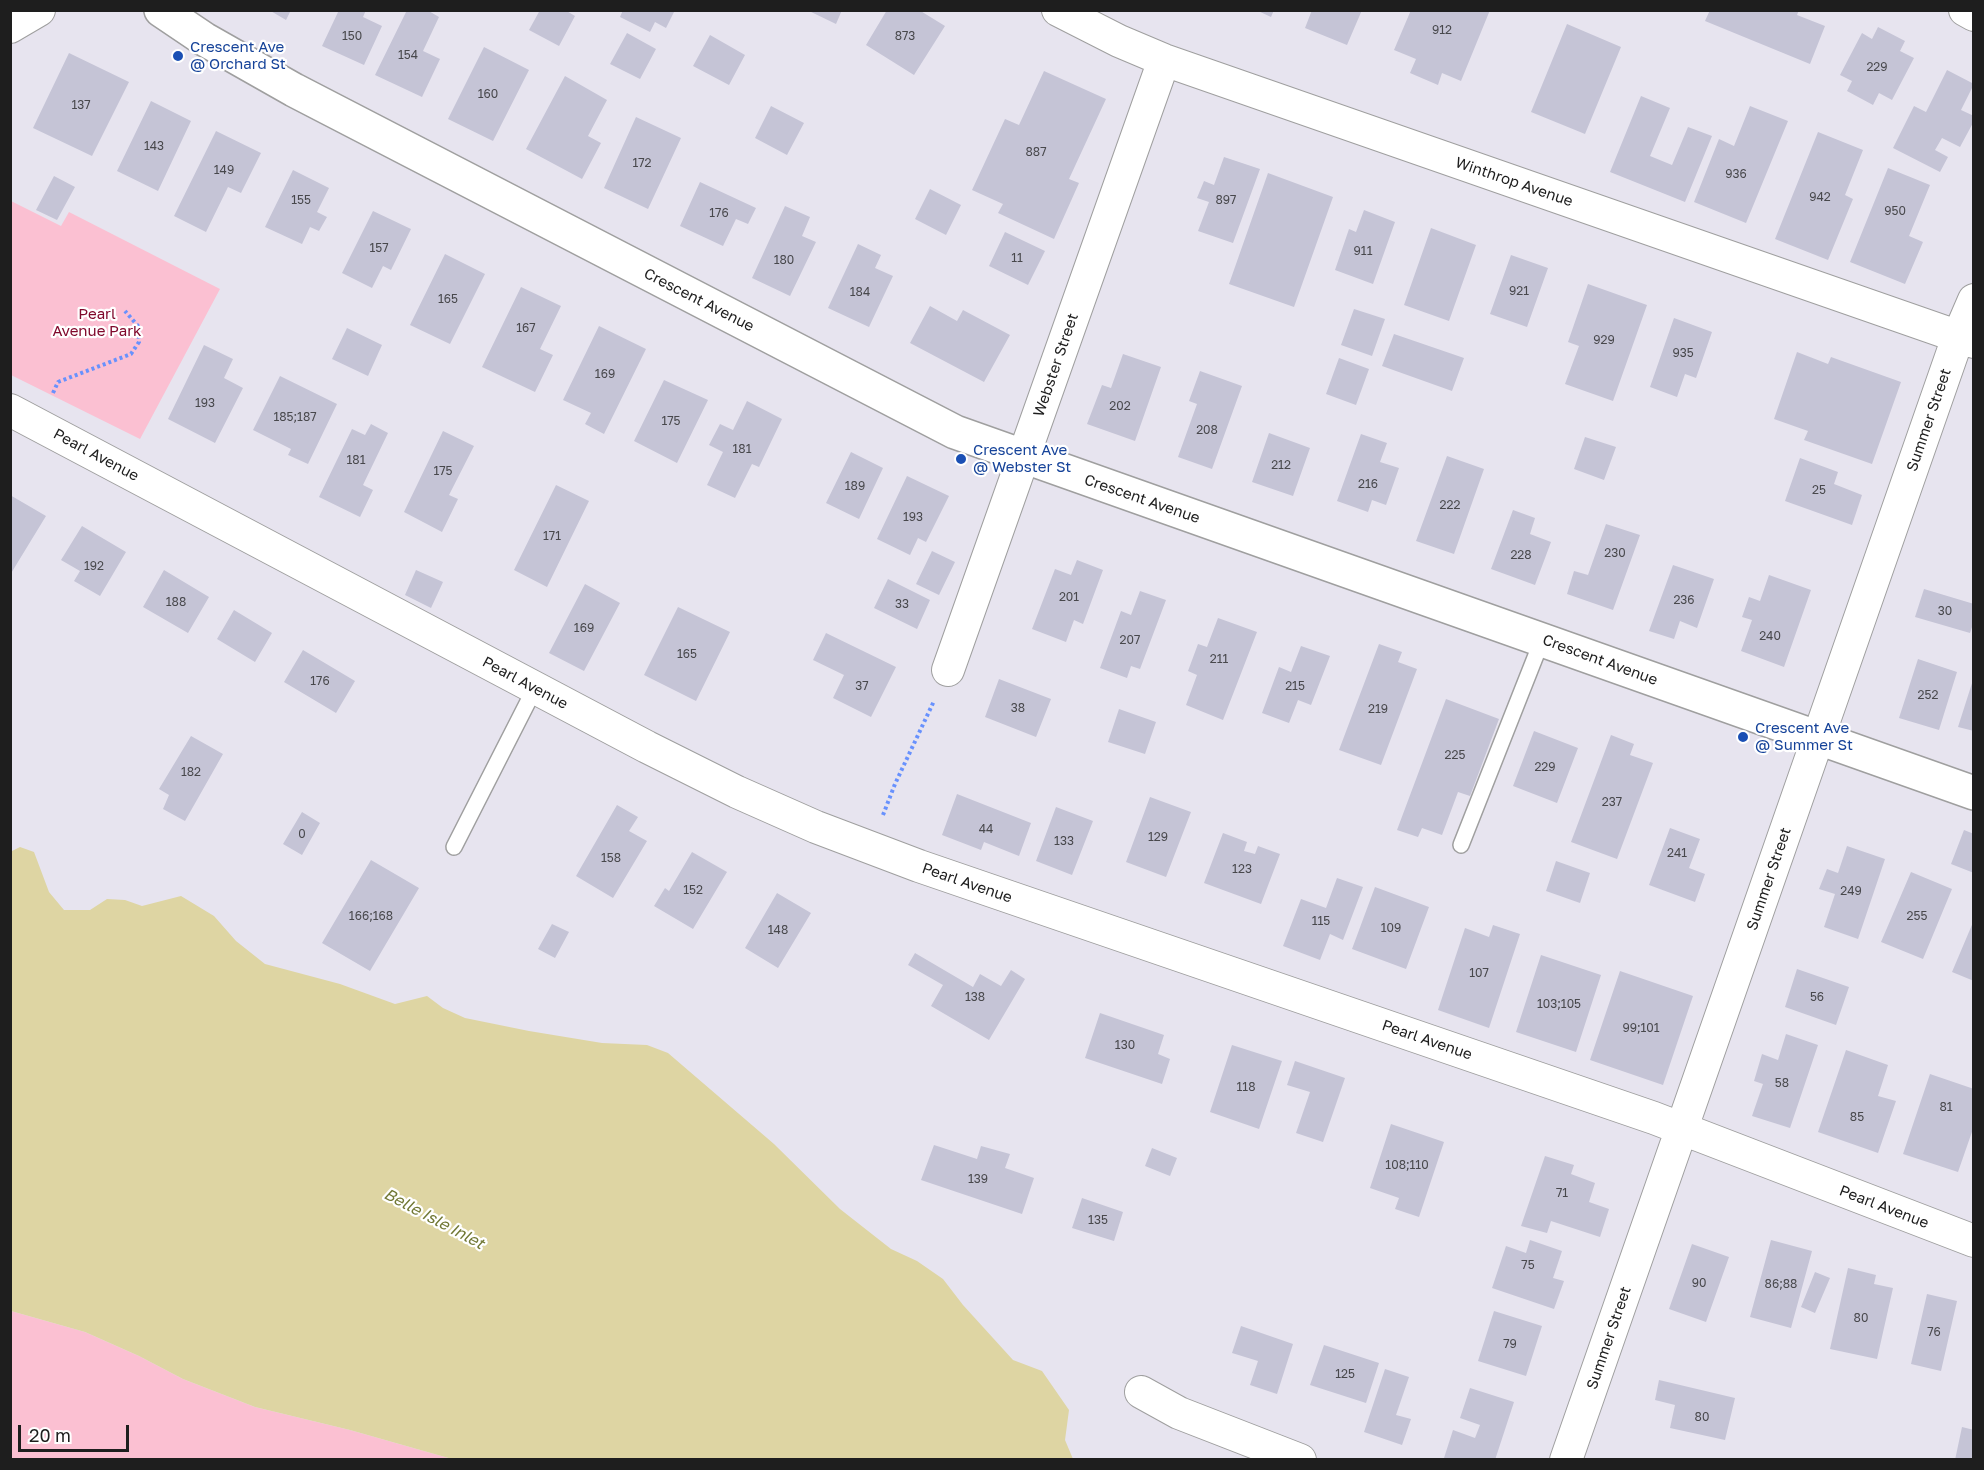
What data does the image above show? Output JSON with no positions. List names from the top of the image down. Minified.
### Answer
{"streets":{"street":["Winthrop Avenue","Crescent Avenue","Webster Street","Summer Street","Pearl Avenue"]},"crossings":[["Winthrop Avenue","Webster Street"],["Winthrop Avenue","Summer Street"],["Crescent Avenue","Webster Street"],["Crescent Avenue","Summer Street"],["Summer Street","Pearl Avenue"]],"water":["Belle Isle Inlet"],"parks":["Pearl Avenue Park"],"places":["Crescent Ave @ Orchard St","Crescent Ave @ Webster St","Crescent Ave @ Summer St"],"house_numbers":["912","150","873","154","229","160","137","143","887","172","149","936","942","155","897","950","176","157","911","11","180","921","184","165","167","929","935","169","193","202","185;187","175","208","181","181","212","175","216","189","25","222","193","171","230","228","192","201","236","188","33","30","169","240","207","165","211","176","37","215","252","38","219","225","229","182","237","44","0","129","133","241","158","123","152","249","166;168","255","115","109","148","107","138","56","103;105","99;101","130","58","118","81","85","108;110","139","71","135","75","90","86;88","80","76","79","125","80"],"scale_bar":"20 m"}
